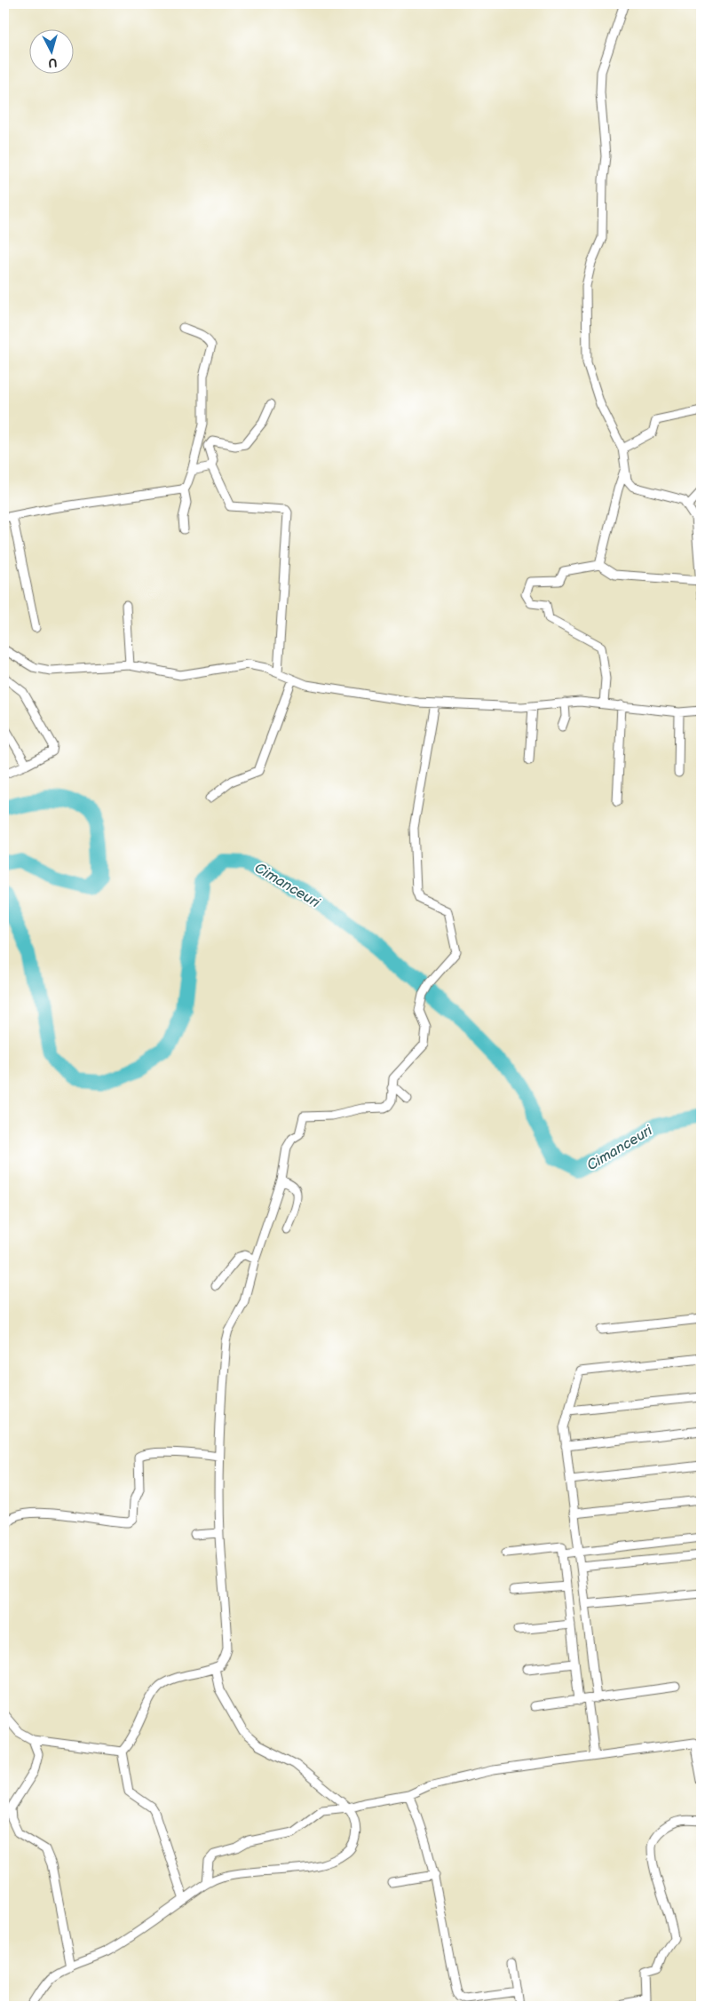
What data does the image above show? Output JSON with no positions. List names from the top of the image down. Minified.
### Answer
{"water":["Cimanceuri"],"north":"bottom"}
